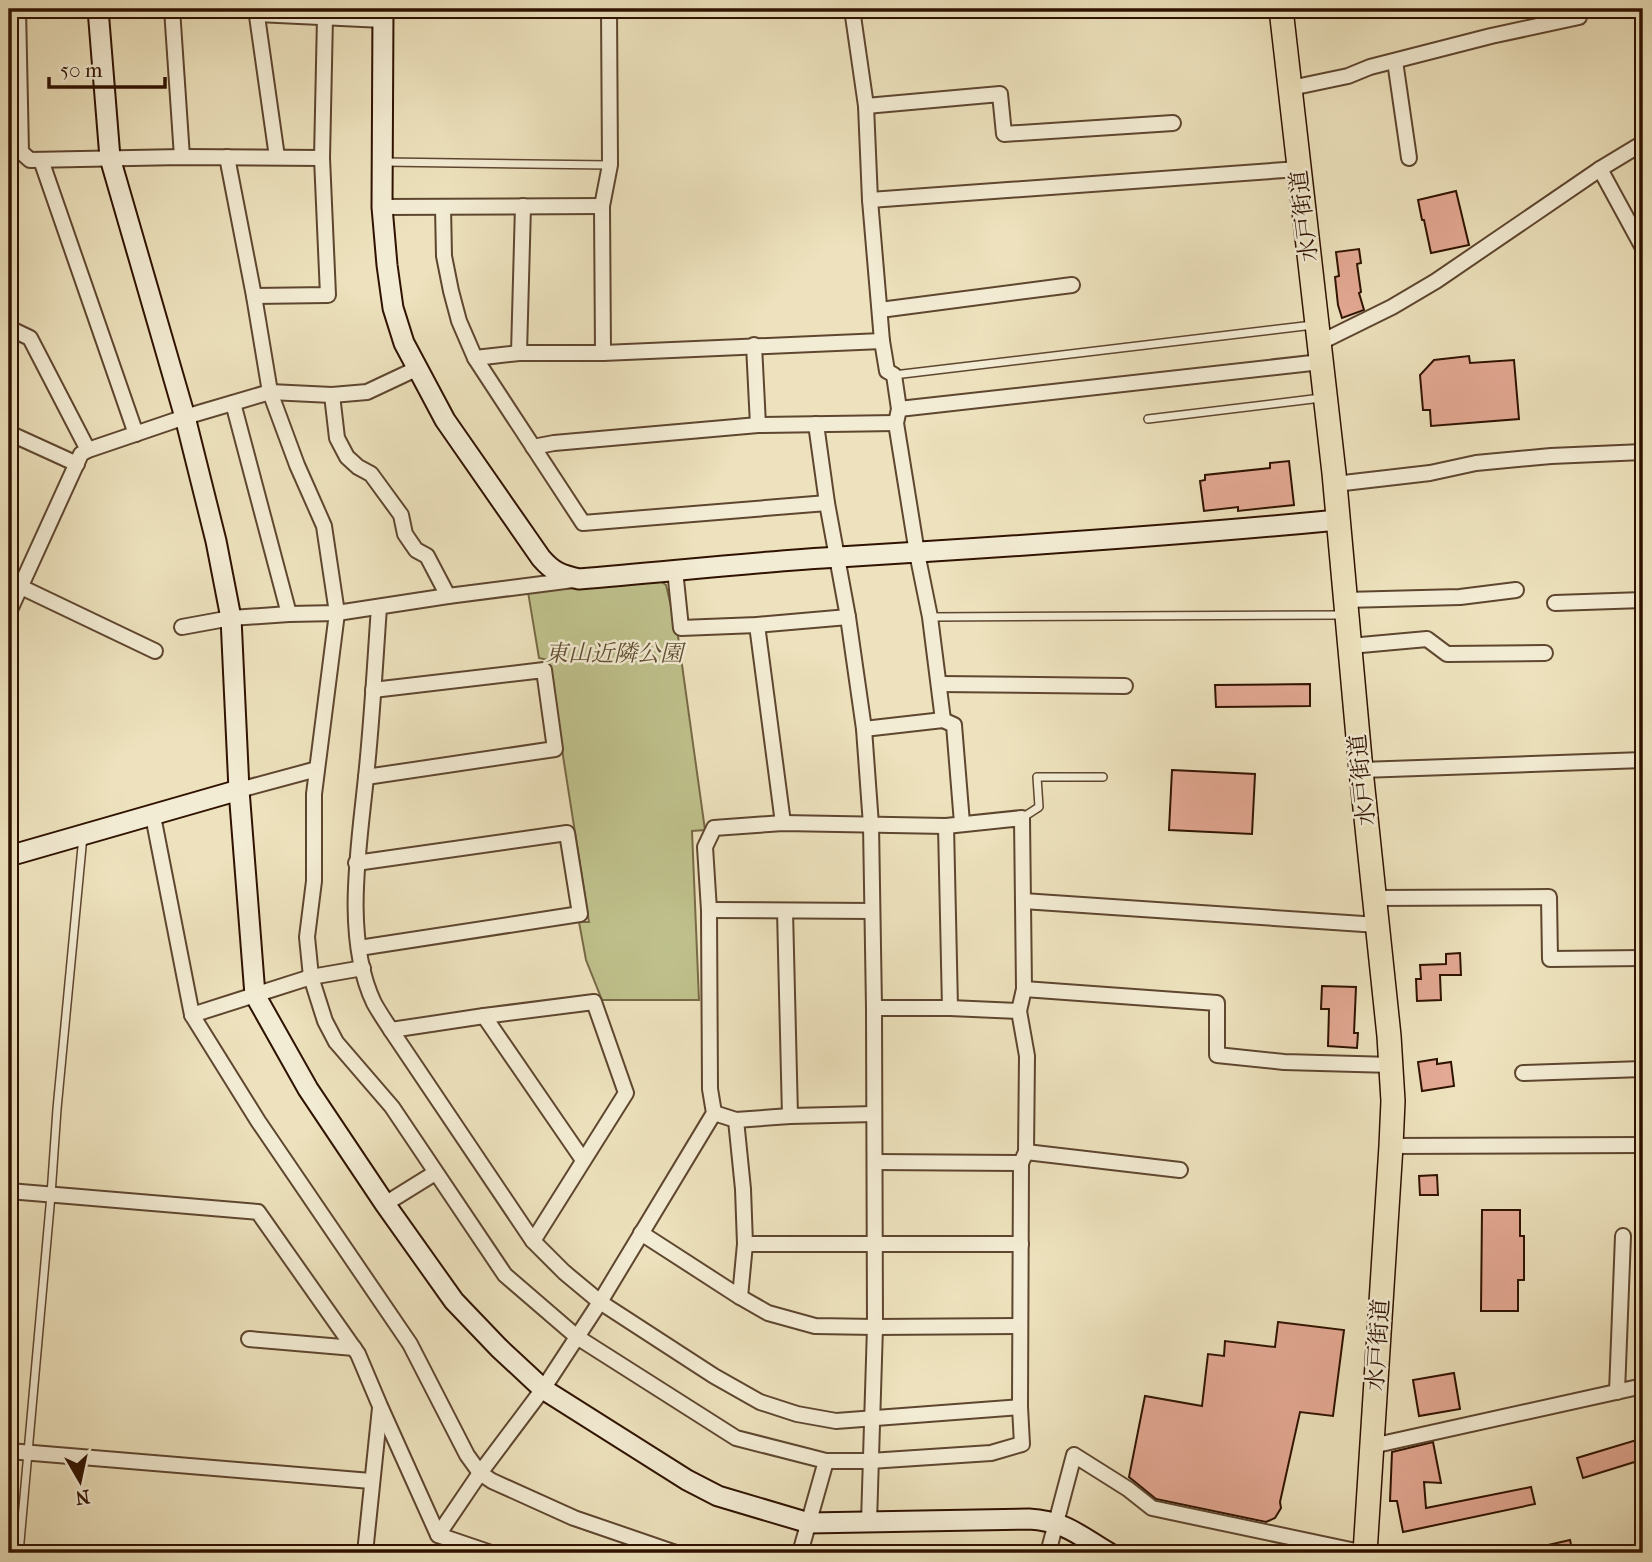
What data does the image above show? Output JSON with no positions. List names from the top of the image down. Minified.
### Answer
{"streets":{"main road":["水戸街道"]},"parks":["東山近隣公園"],"scale_bar":"50 m","north":"bottom"}
